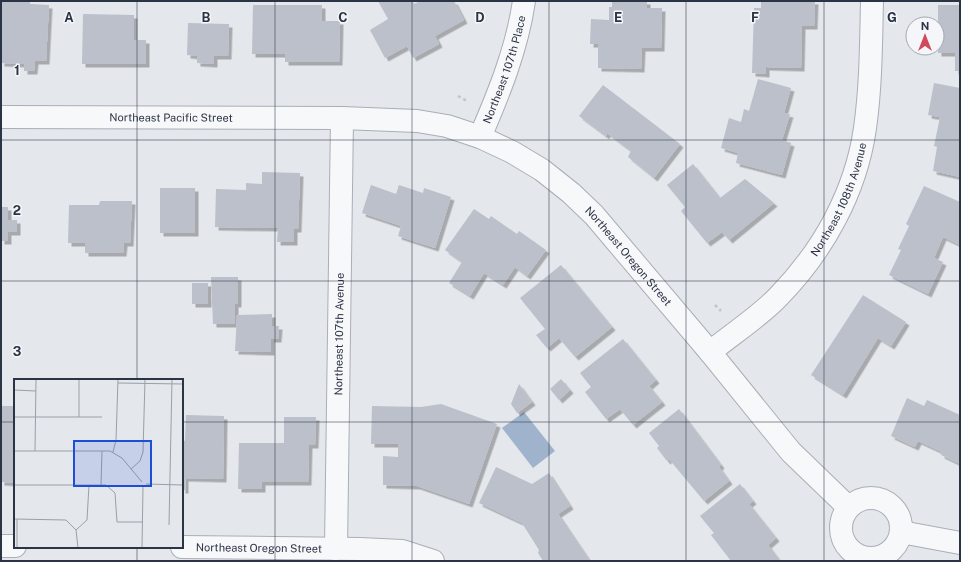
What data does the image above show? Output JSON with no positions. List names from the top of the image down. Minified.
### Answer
{"streets":{"street":["Northeast 107th Place","Northeast Pacific Street","Northeast 108th Avenue","Northeast Oregon Street","Northeast 107th Avenue"]},"crossings":[["Northeast 107th Place","Northeast Oregon Street"],["Northeast Pacific Street","Northeast Oregon Street"],["Northeast Pacific Street","Northeast 107th Avenue"],["Northeast 108th Avenue","Northeast Oregon Street"],["Northeast Oregon Street","Northeast 107th Avenue"]],"north":"top","grid":{"columns":["A","B","C","D","E","F","G"],"rows":["1","2","3"]}}
